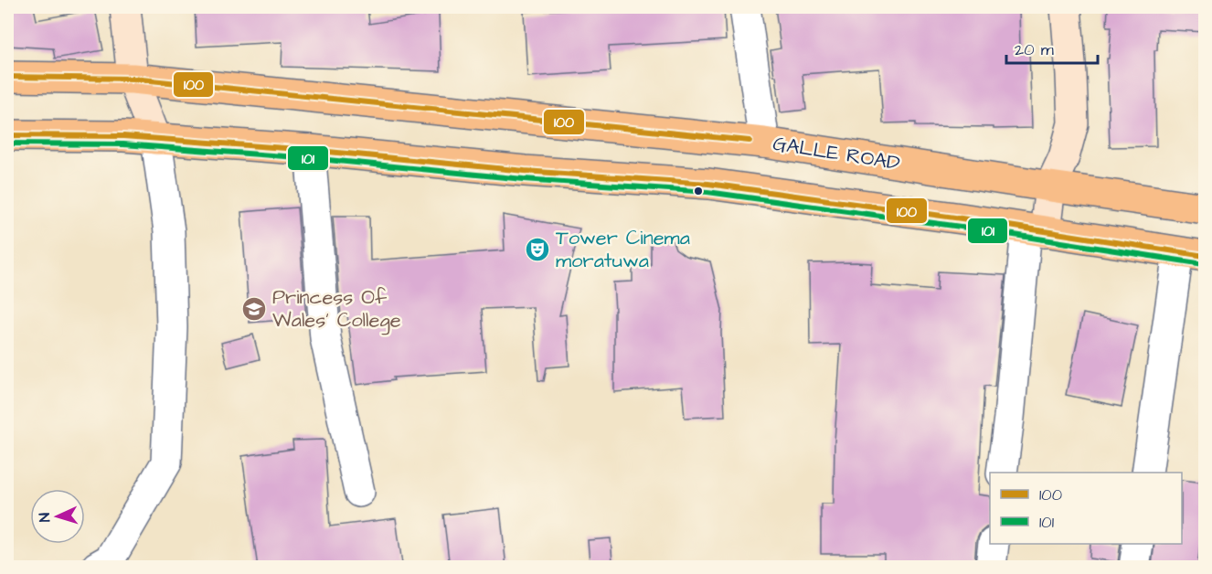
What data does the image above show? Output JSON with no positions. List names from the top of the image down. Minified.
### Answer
{"streets":{"highway":["GALLE ROAD"]},"places":{"theatre":["Tower Cinema moratuwa"],"school or university":["Princess Of Wales' College"]},"lines":["transit line 100","transit line 101"],"legend":["100","101"],"scale_bar":"20 m","north":"left"}
